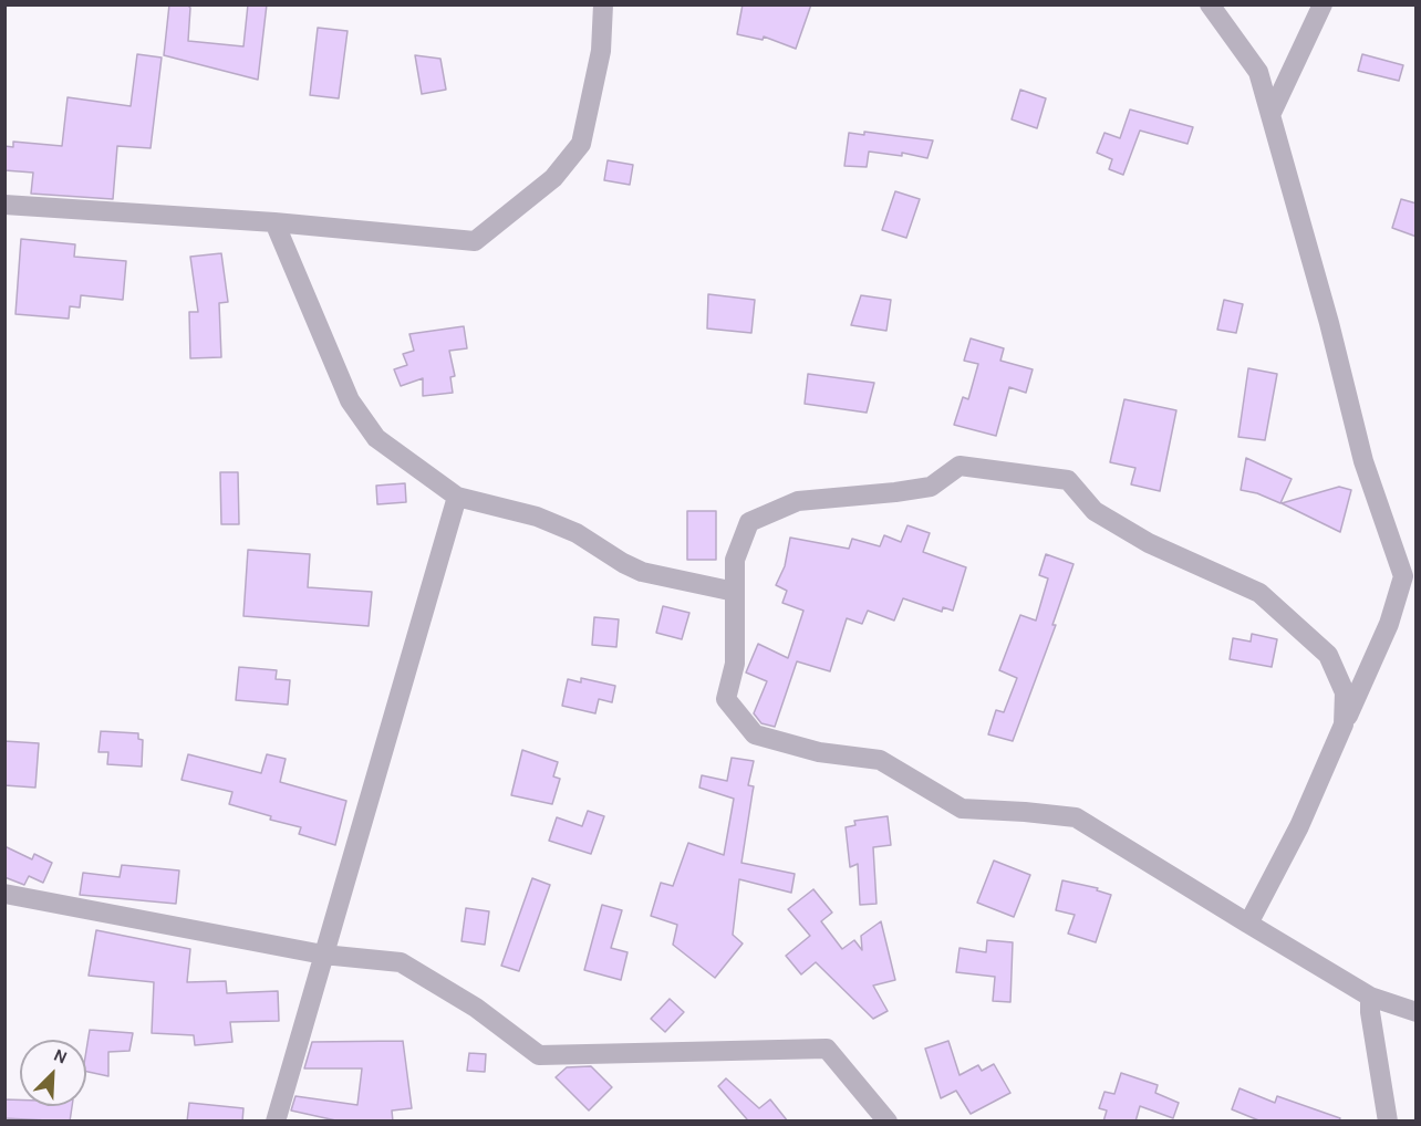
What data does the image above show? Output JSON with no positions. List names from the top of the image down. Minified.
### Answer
{"north":"top right"}
